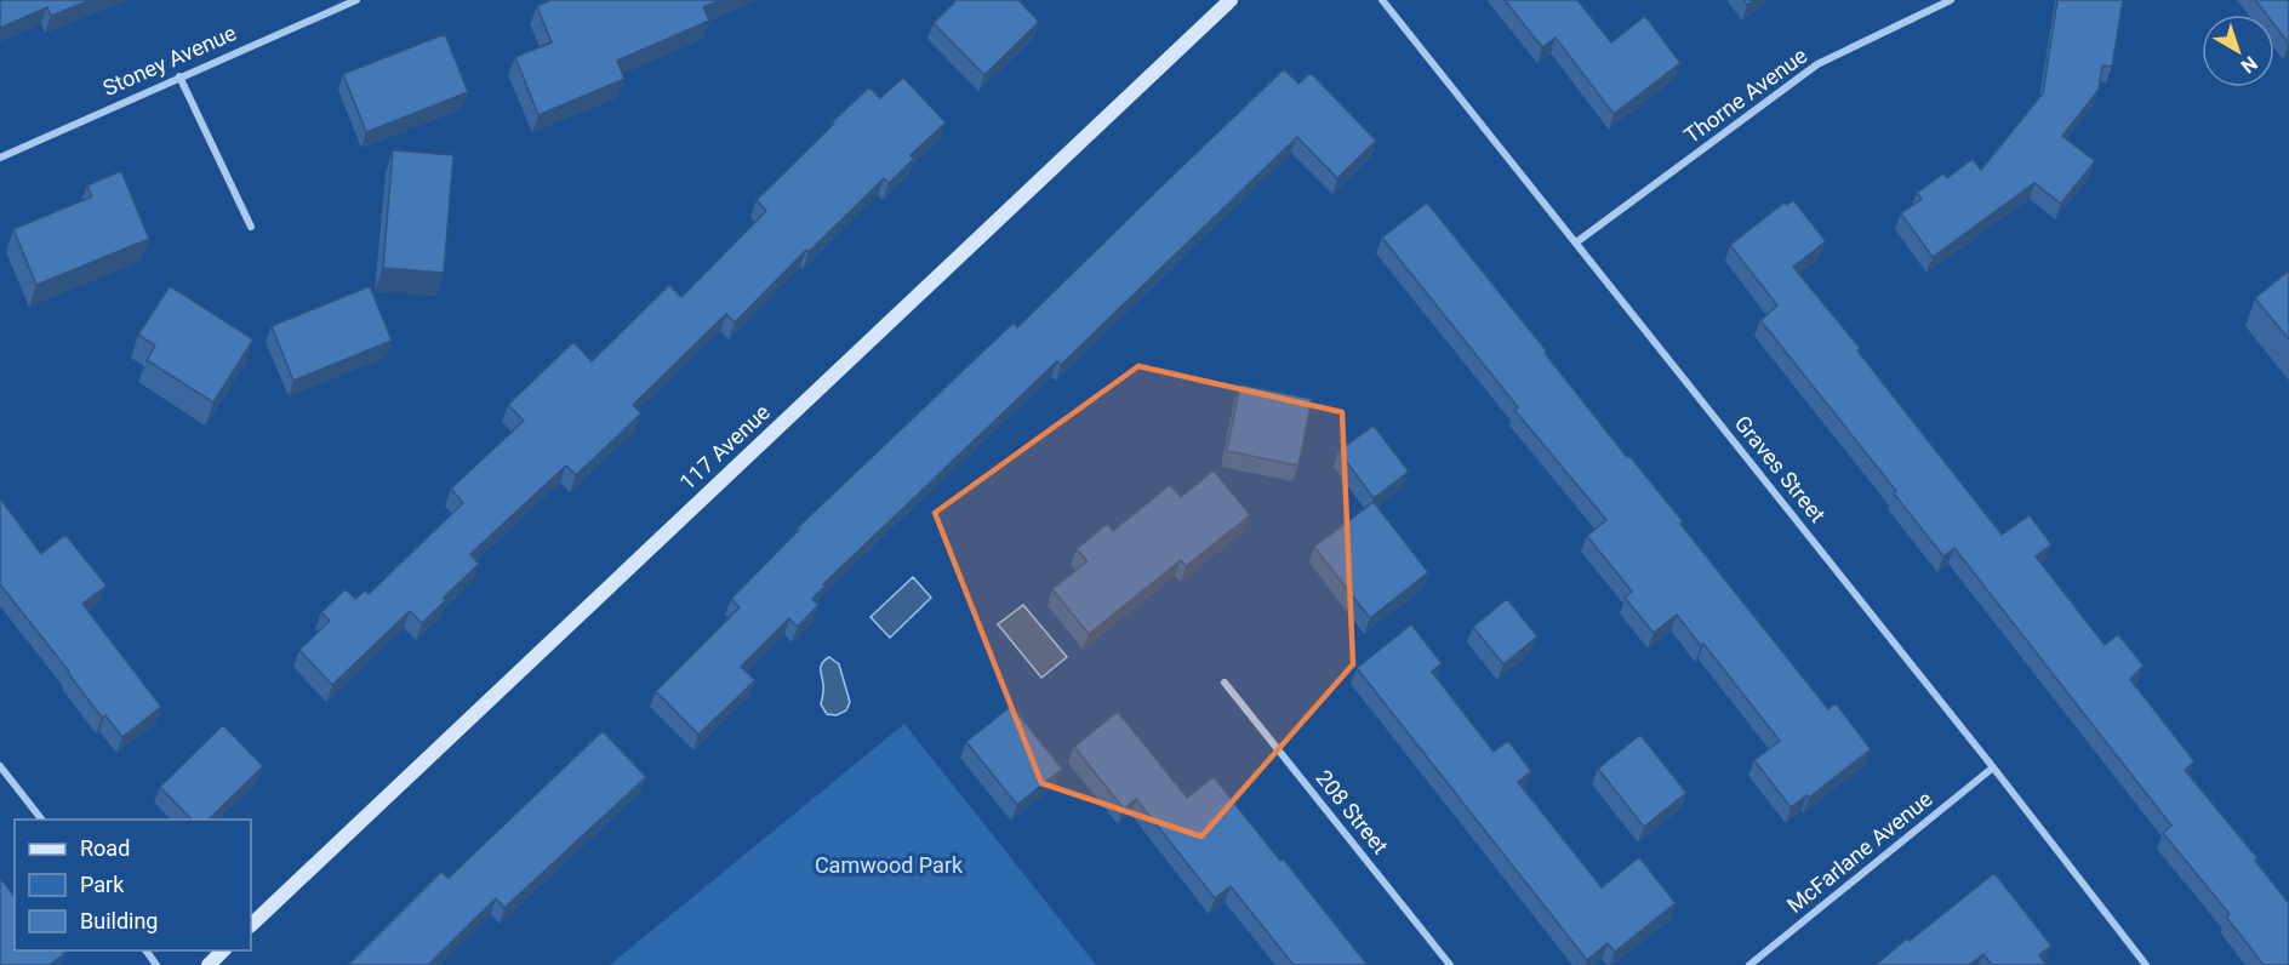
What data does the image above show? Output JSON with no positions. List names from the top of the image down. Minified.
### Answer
{"streets":{"street":["Stoney Avenue","Thorne Avenue","117 Avenue","Graves Street","208 Street","McFarlane Avenue"]},"crossings":[["Thorne Avenue","Graves Street"],["Graves Street","McFarlane Avenue"]],"parks":["Camwood Park"],"legend":["Road","Park","Building"],"north":"bottom right"}
